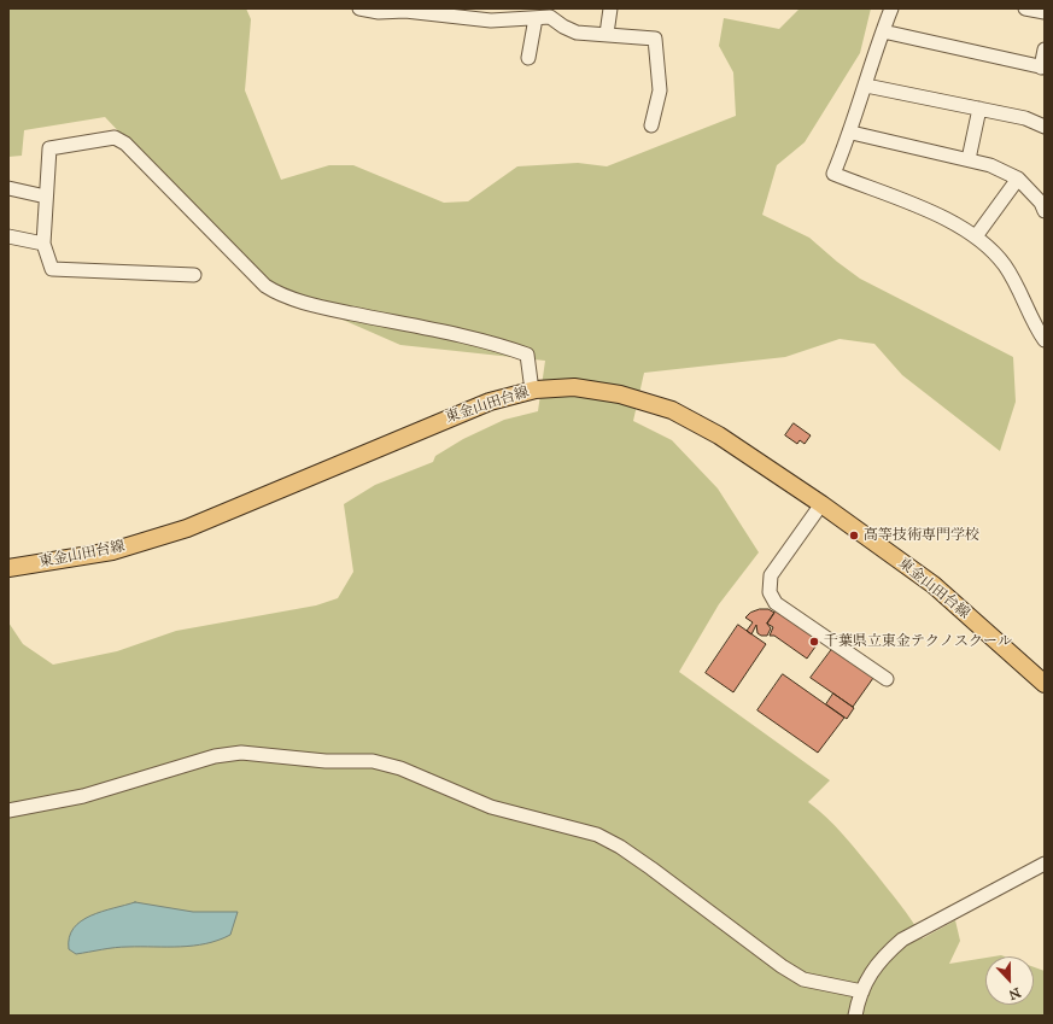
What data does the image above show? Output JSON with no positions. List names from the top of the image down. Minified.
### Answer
{"streets":{"main road":["東金山田台線"]},"places":["高等技術専門学校","千葉県立東金テクノスクール"],"north":"bottom"}
